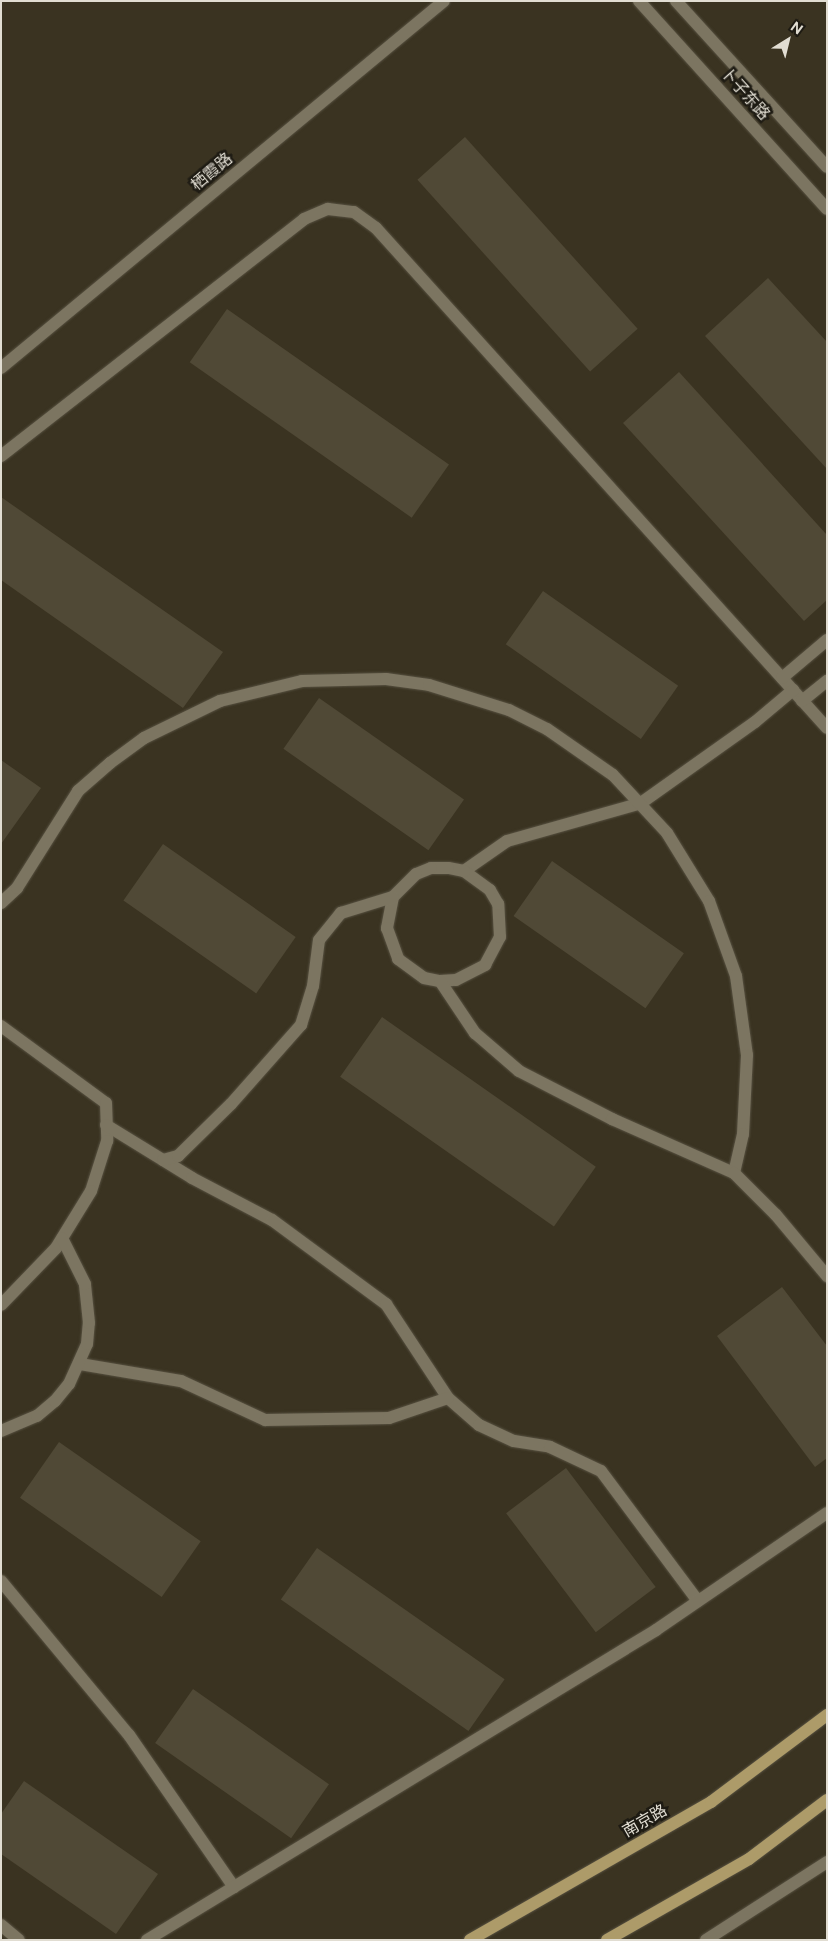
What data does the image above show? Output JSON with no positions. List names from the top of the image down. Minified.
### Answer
{"streets":{"main road":["南京路"],"street":["卜子东路","栖霞路"]},"north":"top right"}
